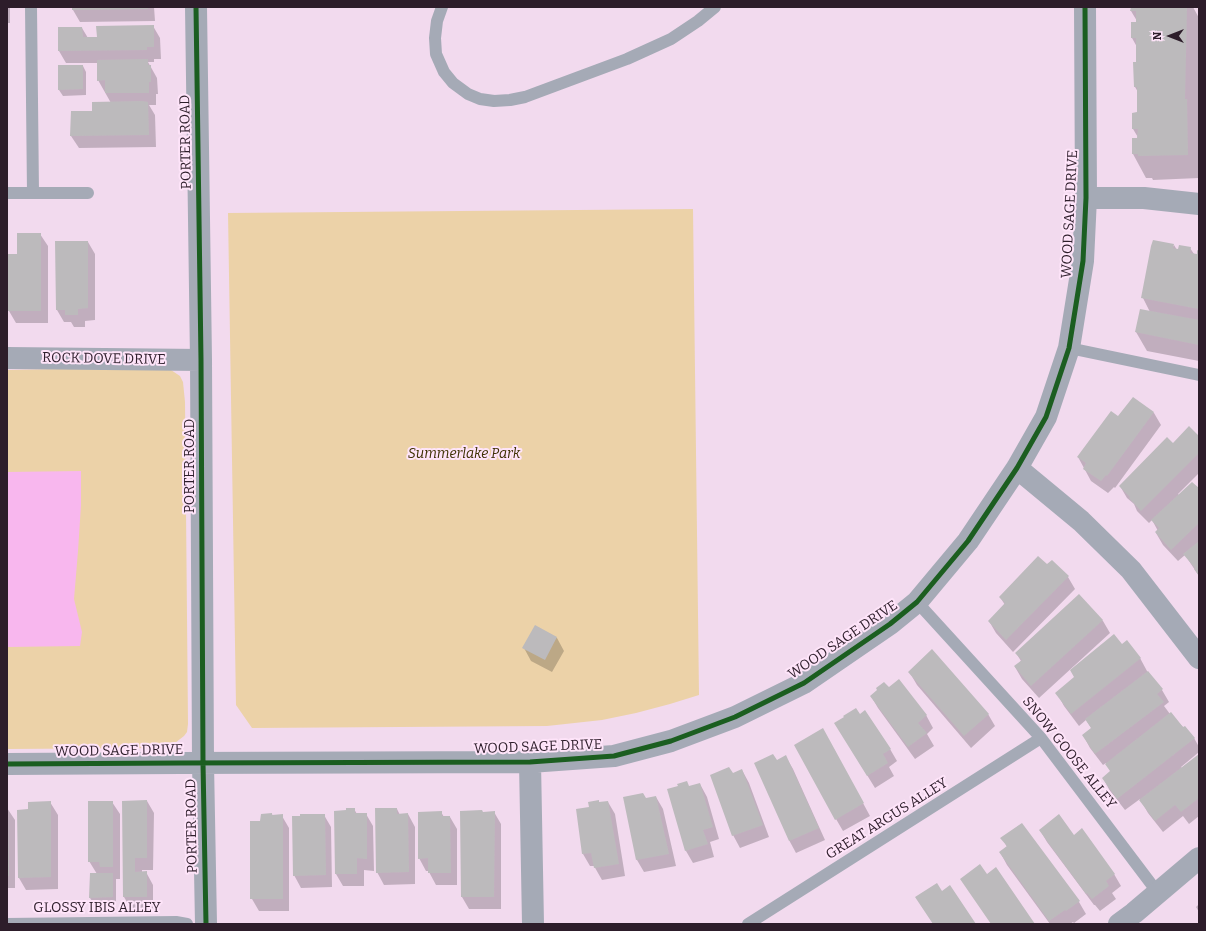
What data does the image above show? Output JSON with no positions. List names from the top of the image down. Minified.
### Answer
{"streets":{"street":["PORTER ROAD","WOOD SAGE DRIVE","ROCK DOVE DRIVE"],"lane":["SNOW GOOSE ALLEY","GREAT ARGUS ALLEY","GLOSSY IBIS ALLEY"]},"crossings":[["PORTER ROAD","WOOD SAGE DRIVE"],["PORTER ROAD","ROCK DOVE DRIVE"],["WOOD SAGE DRIVE","SNOW GOOSE ALLEY"],["SNOW GOOSE ALLEY","GREAT ARGUS ALLEY"]],"parks":["Summerlake Park"],"north":"left"}
